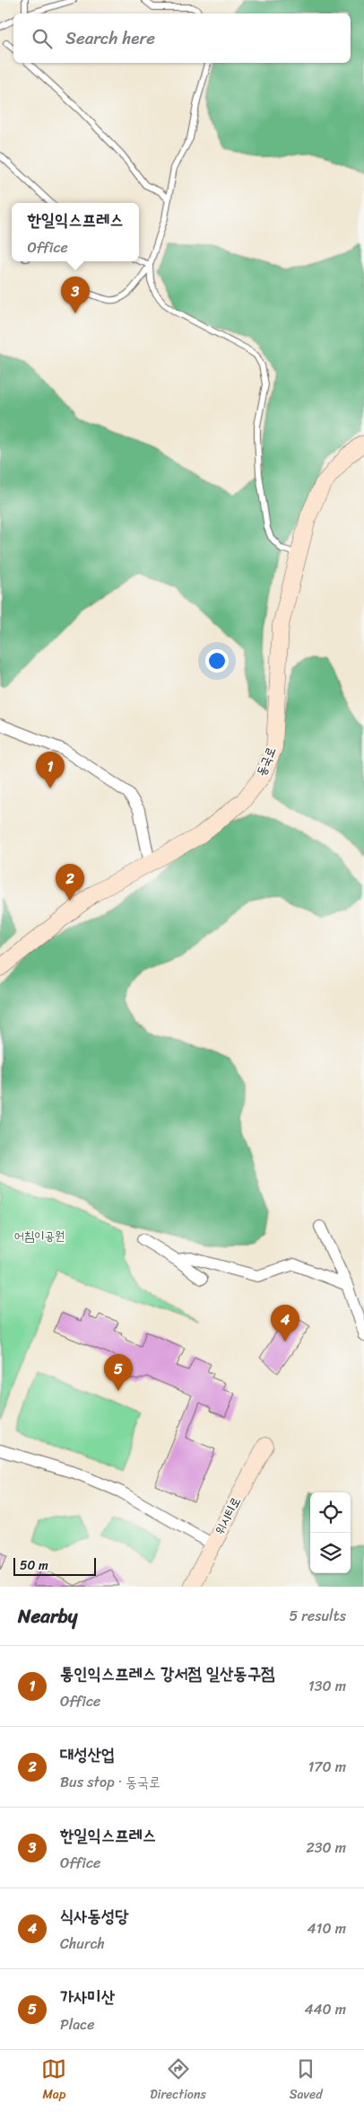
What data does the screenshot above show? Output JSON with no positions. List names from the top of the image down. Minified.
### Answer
{"streets":{"street":["동국로","위시티로"]},"parks":["어침이공원"],"scale_bar":"50 m","page":{"search":"Search here","popup":["한일익스프레스","Office"],"pins":["3","1","2","4","5"],"scale":"50 m","heading":["Nearby","5 results"],"list":[{"mark":"1","name":"통인익스프레스 강서점 일산동구점","note":"Office","value":"130 m"},{"mark":"2","name":"대성산업","note":"Bus stop · 동국로","value":"170 m"},{"mark":"3","name":"한일익스프레스","note":"Office","value":"230 m"},{"mark":"4","name":"식사동성당","note":"Church","value":"410 m"},{"mark":"5","name":"가사미산","note":"Place","value":"440 m"}],"nav":["Map","Directions","Saved"]}}
